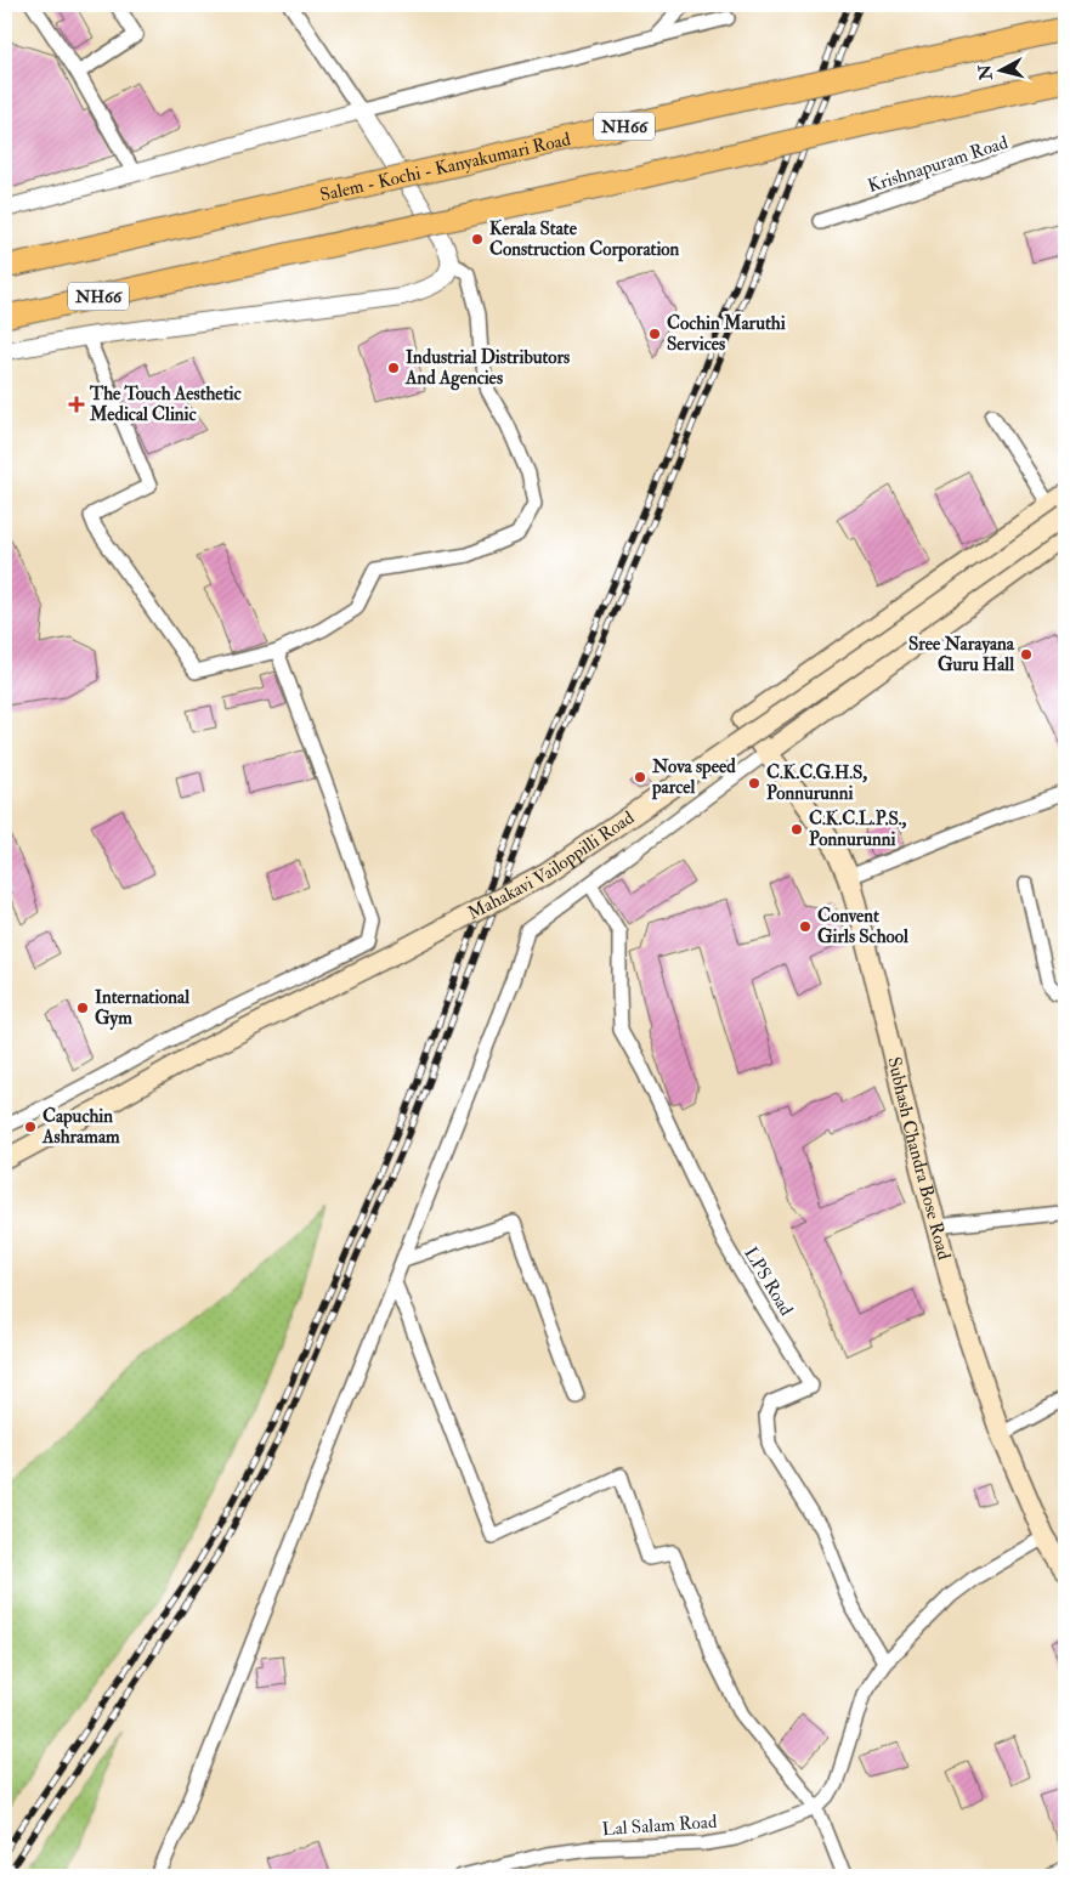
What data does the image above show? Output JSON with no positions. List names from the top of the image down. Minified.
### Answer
{"streets":{"highway":["NH66","Salem - Kochi - Kanyakumari Road"],"main road":["Mahakavi Vailoppilli Road","Subhash Chandra Bose Road"],"street":["Krishnapuram Road","LPS Road","Lal Salam Road"]},"crossings":[["Mahakavi Vailoppilli Road","Subhash Chandra Bose Road"]],"places":{"other":["Kerala State Construction Corporation","Cochin Maruthi Services","Industrial Distributors And Agencies","Sree Narayana Guru Hall","Nova speed parcel","C.K.C.G.H.S, Ponnurunni","C.K.C.L.P.S., Ponnurunni","Convent Girls School","International Gym","Capuchin Ashramam"],"health":["The Touch Aesthetic Medical Clinic"]},"north":"left"}
